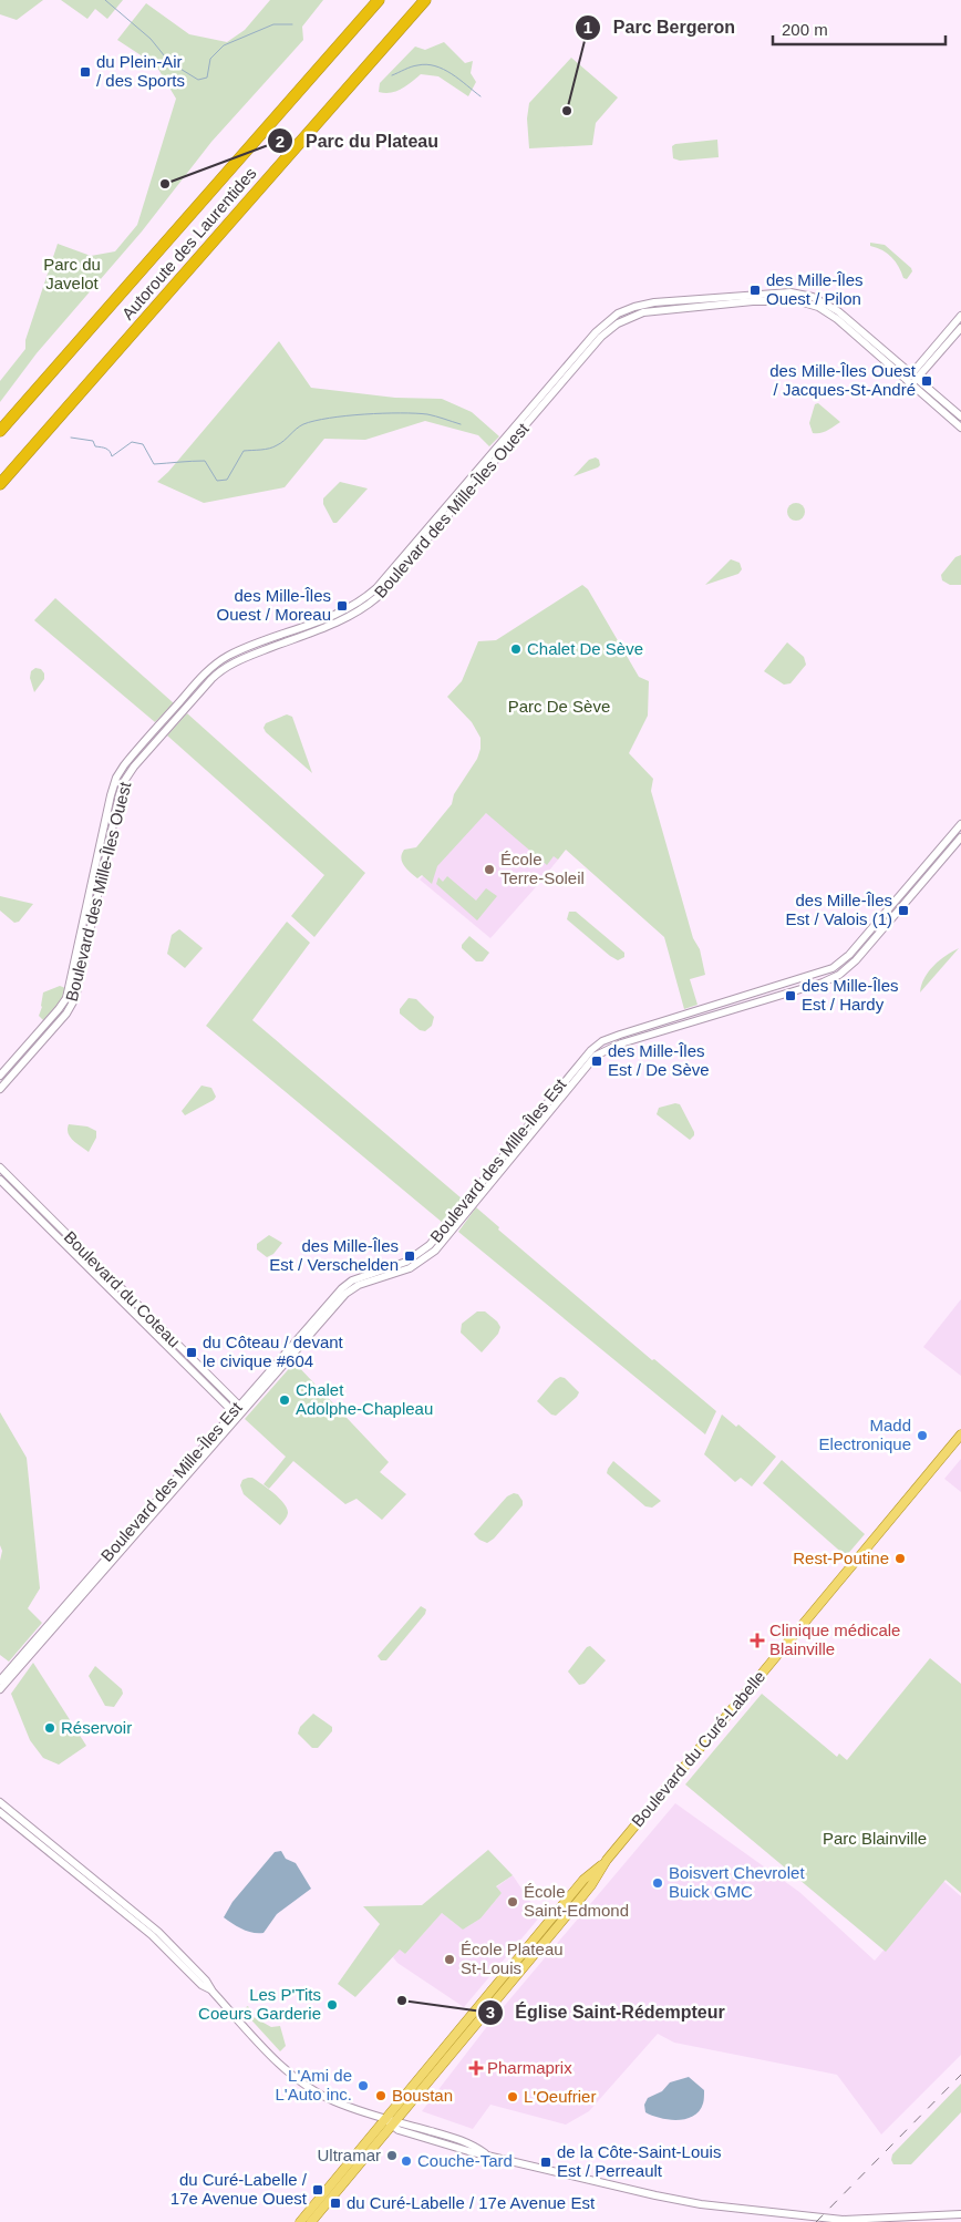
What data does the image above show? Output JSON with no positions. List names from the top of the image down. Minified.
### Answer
{"streets":{"highway":["Autoroute des Laurentides"],"main road":["Boulevard du Curé-Labelle"],"street":["Boulevard des Mille-Îles Ouest","Boulevard des Mille-Îles Est","Boulevard du Coteau"]},"crossings":[["Boulevard des Mille-Îles Est","Boulevard du Coteau"]],"parks":["Parc du Javelot","Parc De Sève","Parc Blainville"],"places":{"transit":["du Plein-Air / des Sports","des Mille-Îles Ouest / Pilon","des Mille-Îles Ouest / Jacques-St-André","des Mille-Îles Ouest / Moreau","des Mille-Îles Est / Valois (1)","des Mille-Îles Est / Hardy","des Mille-Îles Est / De Sève","des Mille-Îles Est / Verschelden","du Côteau / devant le civique #604","de la Côte-Saint-Louis Est / Perreault","du Curé-Labelle / 17e Avenue Ouest","du Curé-Labelle / 17e Avenue Est"],"other":["Parc Bergeron","Parc du Plateau","Chalet De Sève","École Terre-Soleil","Chalet Adolphe-Chapleau","Madd Electronique","Rest-Poutine","Réservoir","Boisvert Chevrolet Buick GMC","École Saint-Edmond","École Plateau St-Louis","Église Saint-Rédempteur","Les P'Tits Coeurs Garderie","L'Ami de L'Auto inc.","Boustan","L'Oeufrier","Ultramar","Couche-Tard"],"health":["Clinique médicale Blainville","Pharmaprix"]},"scale_bar":"200 m"}
